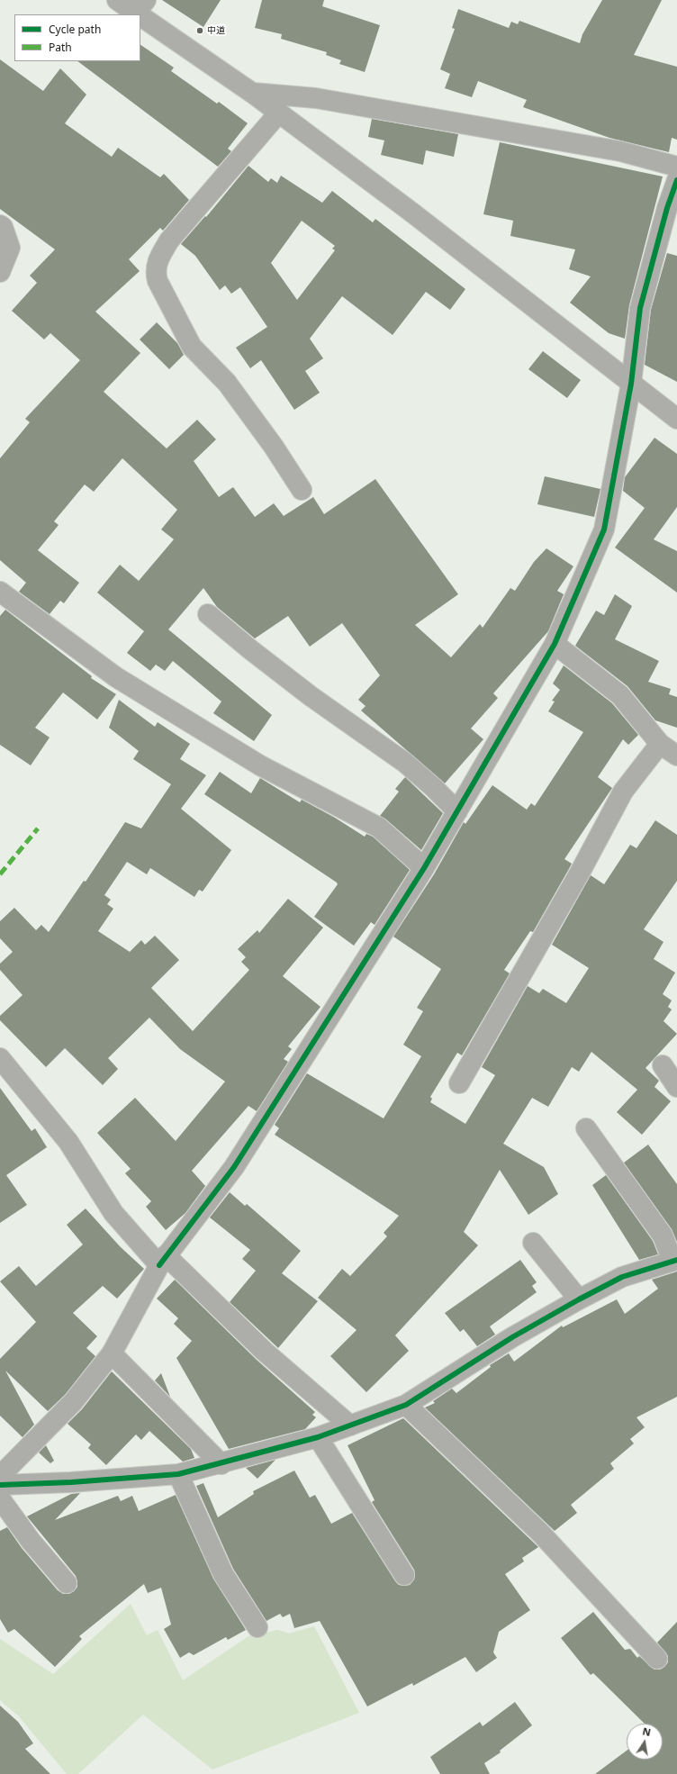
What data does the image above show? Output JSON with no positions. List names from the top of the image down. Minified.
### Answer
{"places":["中道"],"legend":["Cycle path","Path"],"north":"top"}
